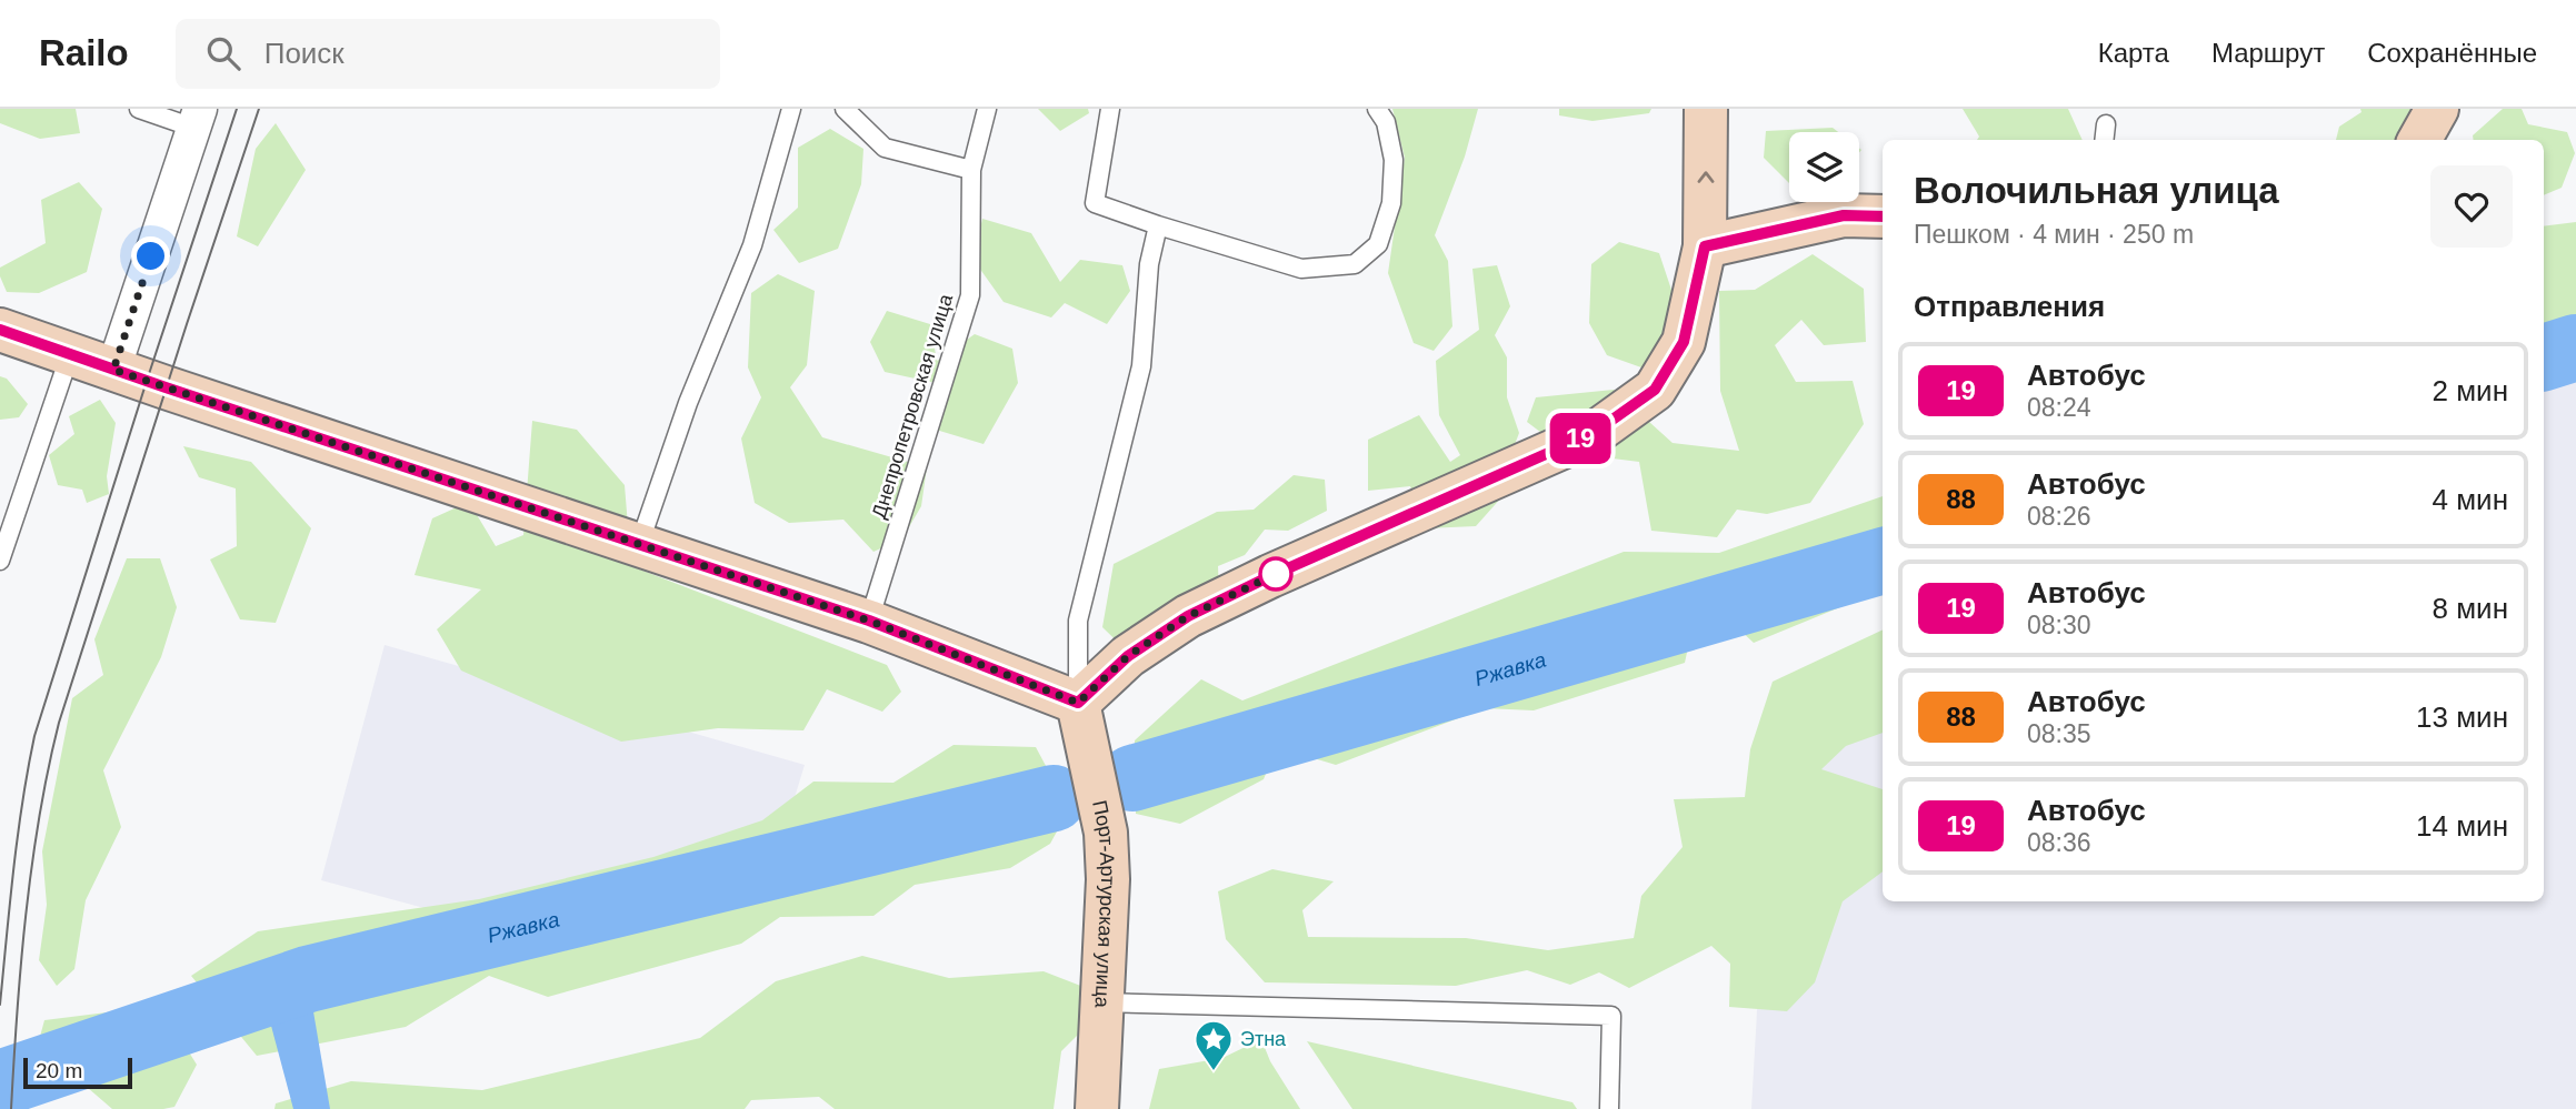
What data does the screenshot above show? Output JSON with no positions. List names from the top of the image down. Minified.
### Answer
{"streets":{"street":["Порт-Артурская улица"],"lane":["Днепропетровская улица"]},"water":["Ржавка"],"places":{"place":["Этна"]},"lines":["bus line 19"],"scale_bar":"20 m","page":{"header":"Railo","search":"Поиск","nav":["Карта","Маршрут","Сохранённые"],"on_map":"19","heading":[["Волочильная улица","Пешком · 4 мин · 250 m"],"Отправления"],"list":[{"mark":"19","name":"Автобус","note":"08:24","value":"2 мин"},{"mark":"88","name":"Автобус","note":"08:26","value":"4 мин"},{"mark":"19","name":"Автобус","note":"08:30","value":"8 мин"},{"mark":"88","name":"Автобус","note":"08:35","value":"13 мин"},{"mark":"19","name":"Автобус","note":"08:36","value":"14 мин"}],"scale":"20 m"}}
